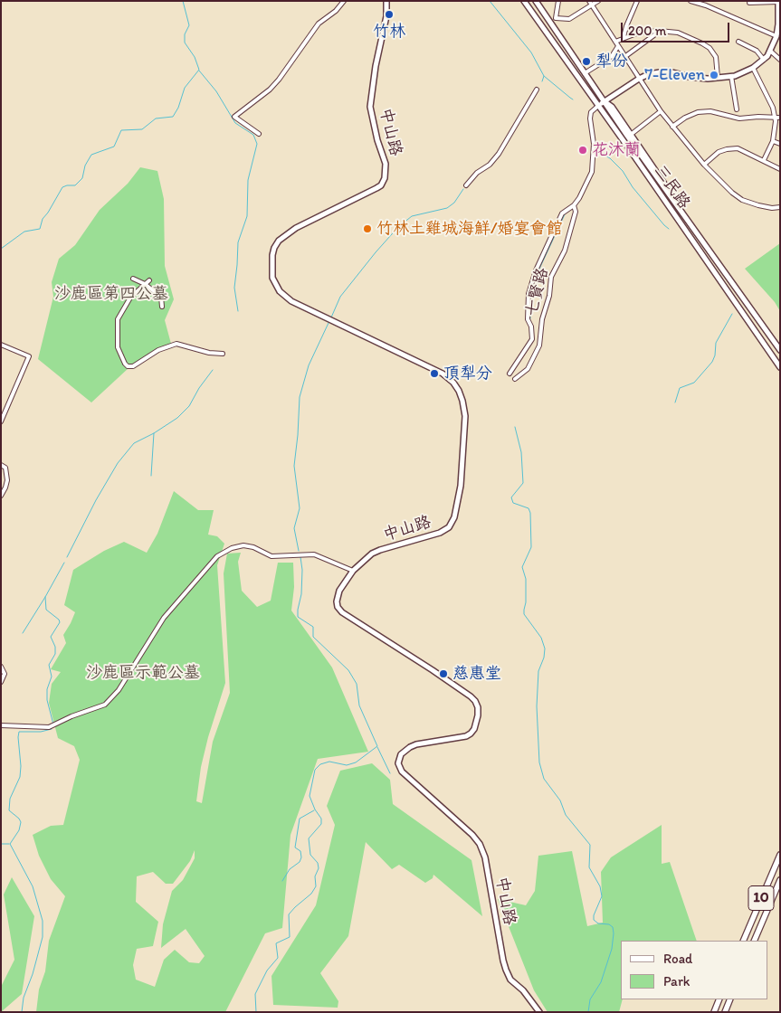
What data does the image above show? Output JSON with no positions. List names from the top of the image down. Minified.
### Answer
{"streets":{"main road":["10"],"street":["中山路","三民路","七賢路"]},"crossings":[["三民路","七賢路"]],"parks":["沙鹿區第四公墓","沙鹿區示範公墓"],"places":["竹林","犁份","7-Eleven","花沐蘭","竹林土雞城海鮮/婚宴會館","頂犁分","慈惠堂"],"legend":["Road","Park"],"scale_bar":"200 m"}
